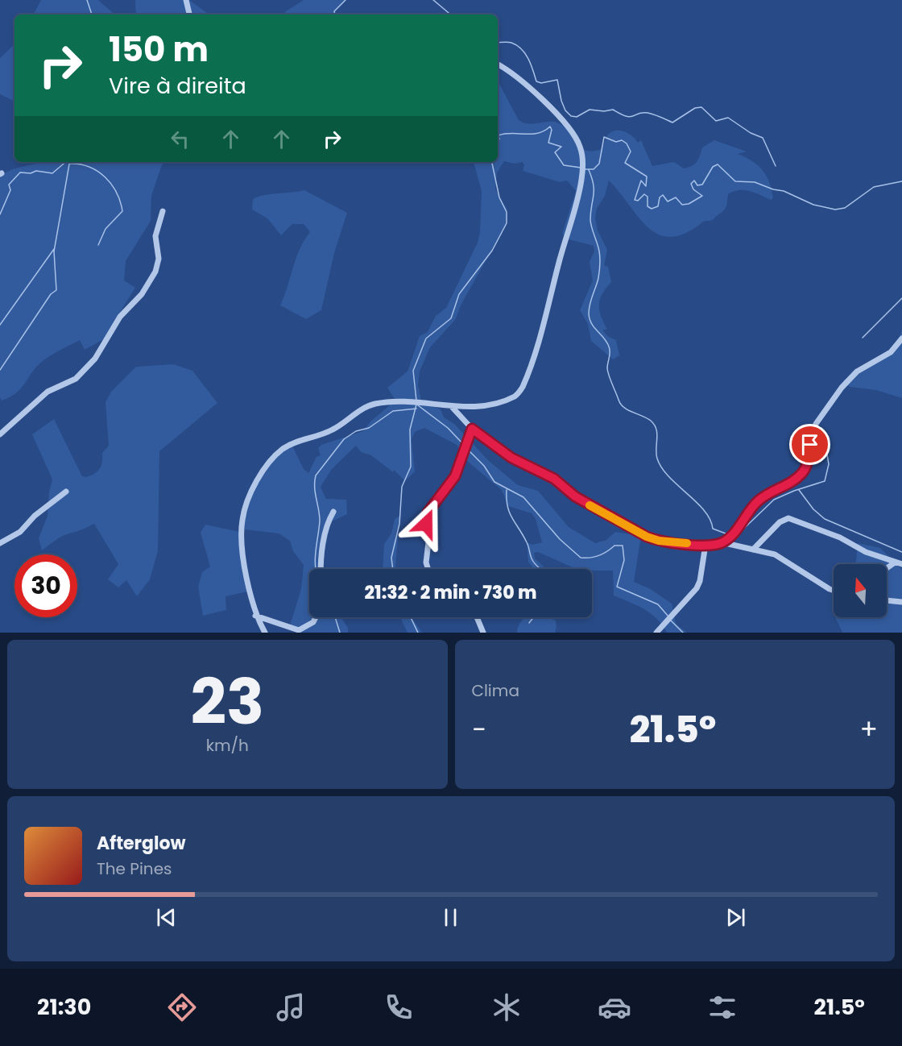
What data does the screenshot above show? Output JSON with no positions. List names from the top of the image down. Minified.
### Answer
{"north":"top","page":{"turn":["150 m","Vire à direita"],"limit":"30","trip":"21:32 · 2 min · 730 m","tile":[["23","km/h"],"Clima"],"heat":["−","21.5°","+"],"song":["Afterglow","The Pines"],"tabs":["21:30","21.5°"]}}
